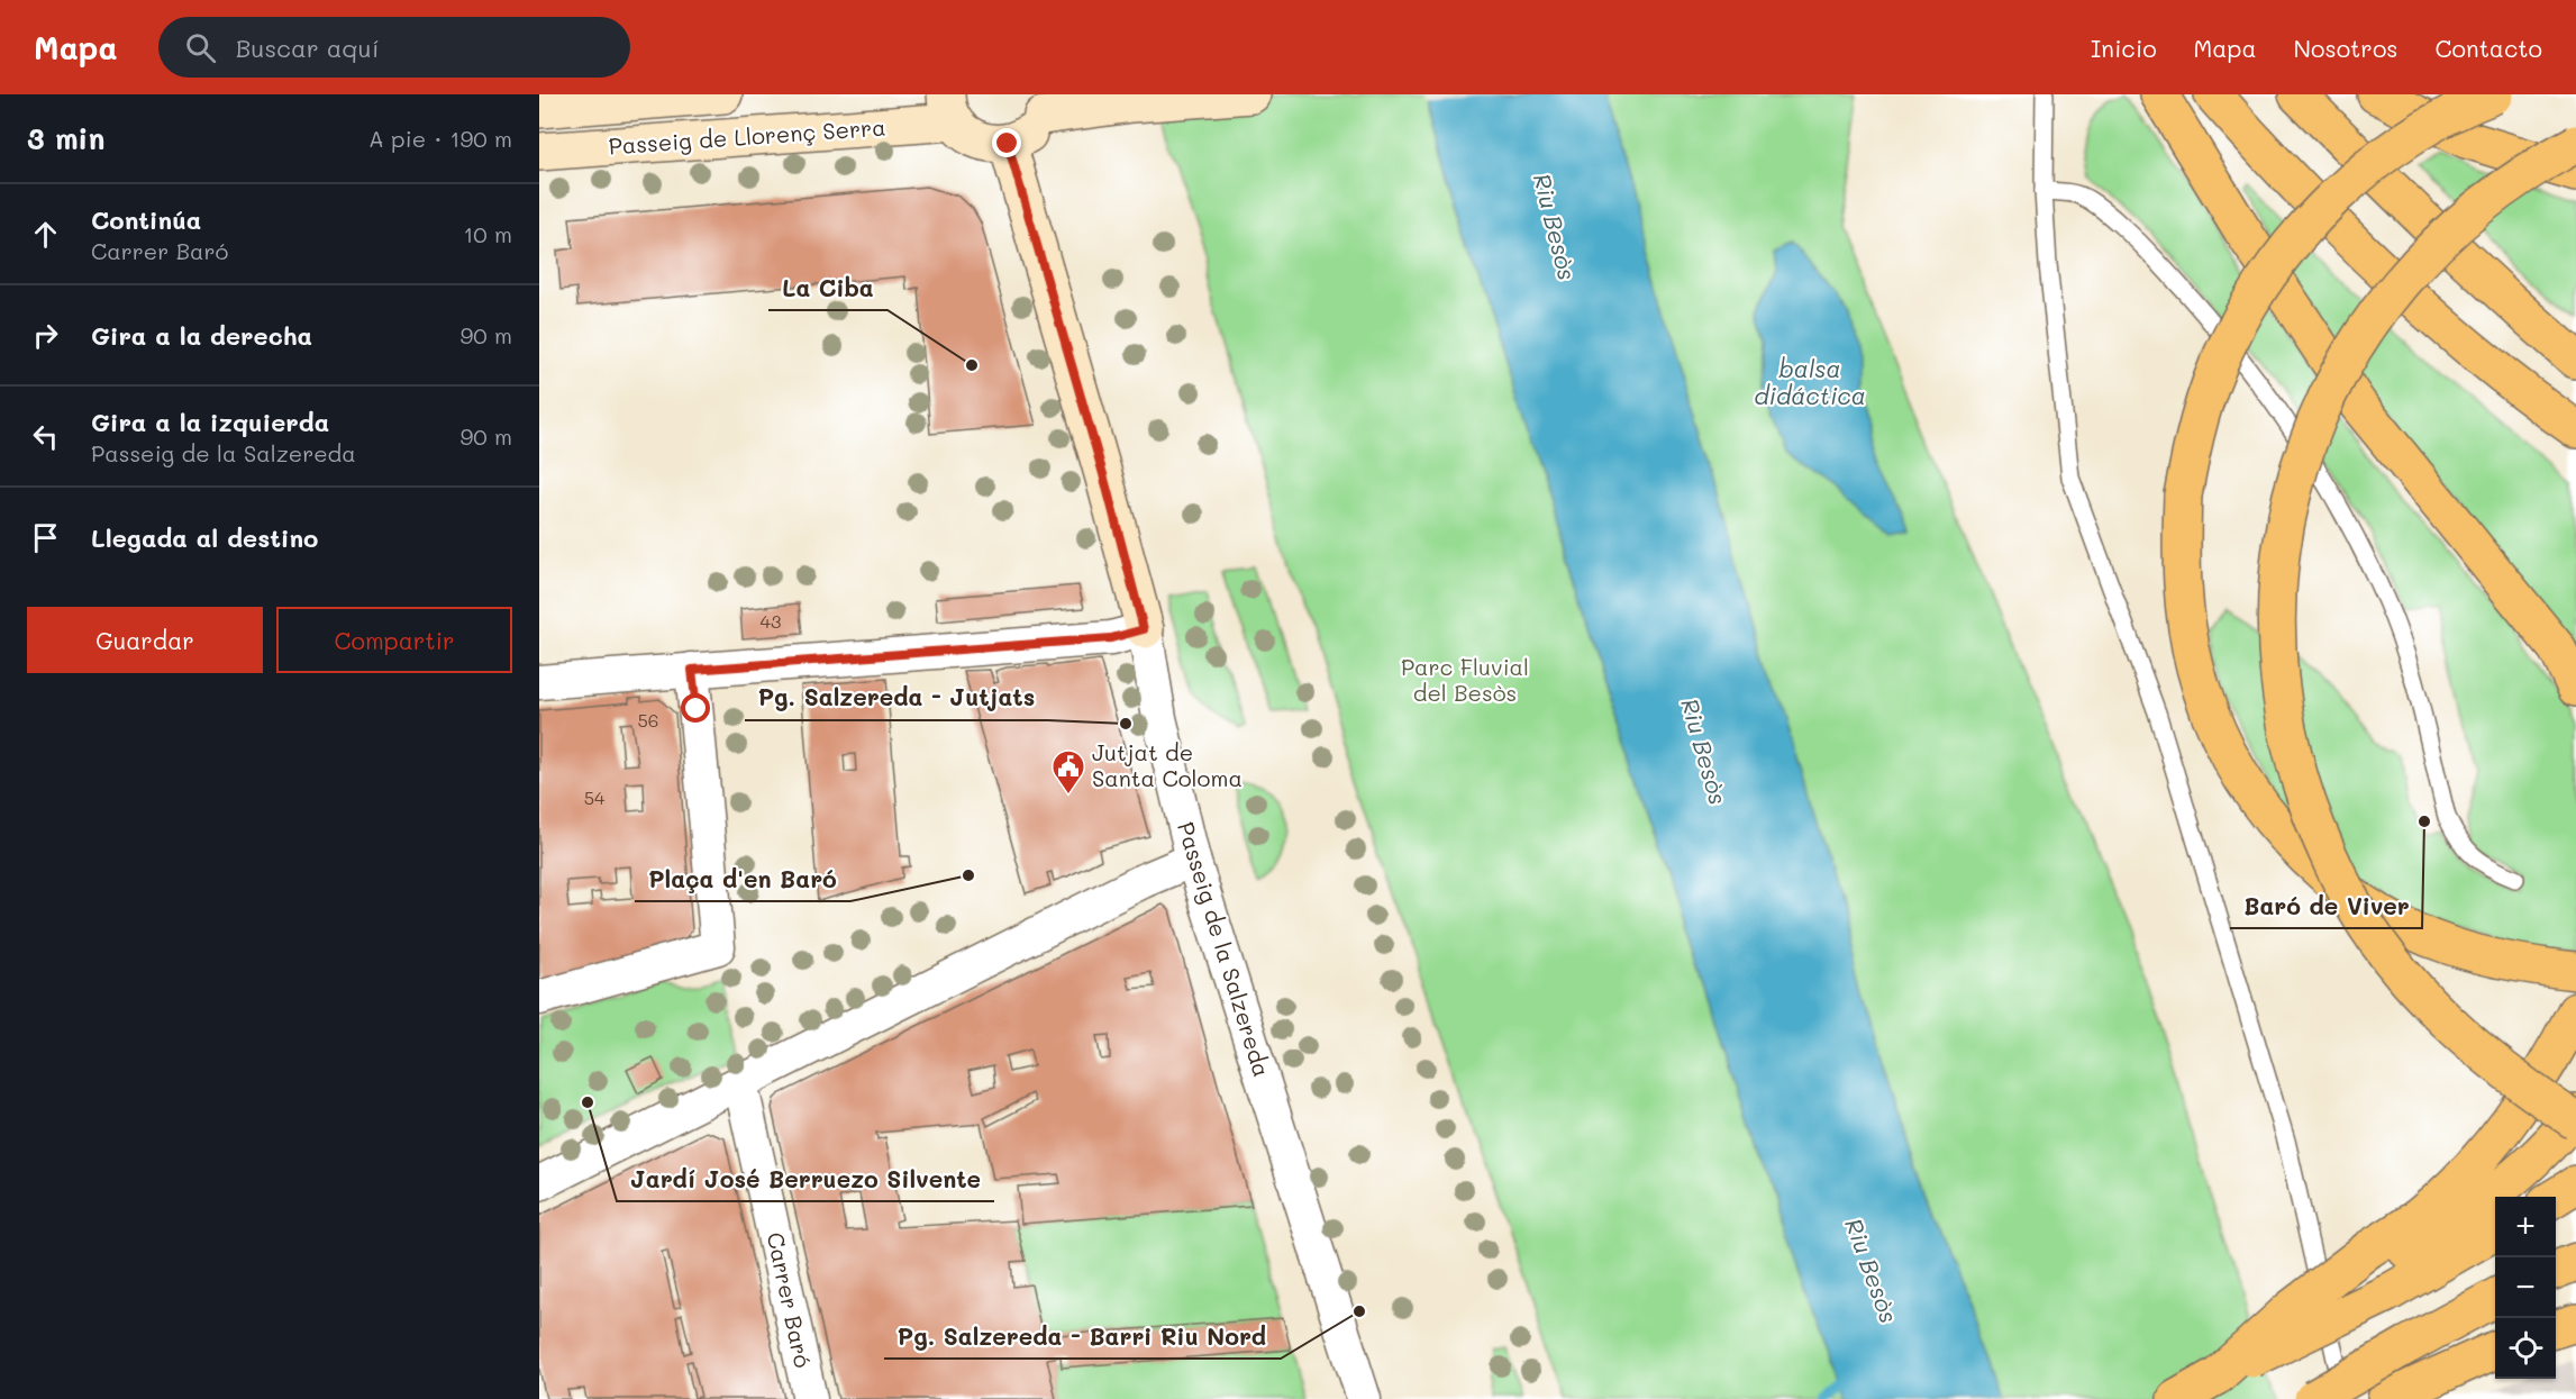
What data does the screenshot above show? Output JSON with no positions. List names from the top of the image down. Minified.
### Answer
{"streets":{"street":["Passeig de Llorenç Serra","Passeig de la Salzereda","Carrer Baró"]},"crossings":[["Passeig de Llorenç Serra","Passeig de la Salzereda"]],"water":["Riu Besòs","balsa didáctica"],"parks":["Parc Fluvial del Besòs"],"places":{"other":["La Ciba","Pg. Salzereda - Jutjats","Baró de Viver","Plaça d'en Baró","Jardí José Berruezo Silvente","Pg. Salzereda - Barri Riu Nord"],"public building":["Jutjat de Santa Coloma"]},"house_numbers":["43","56","54"],"page":{"header":"Mapa","search":"Buscar aquí","nav":["Inicio","Mapa","Nosotros","Contacto"],"heading":["3 min","A pie · 190 m"],"list":[["Continúa","Carrer Baró","10 m"],["Gira a la derecha","90 m"],["Gira a la izquierda","Passeig de la Salzereda","90 m"],"Llegada al destino"],"buttons":["Guardar","Compartir"],"map_buttons":["+","−"]}}
